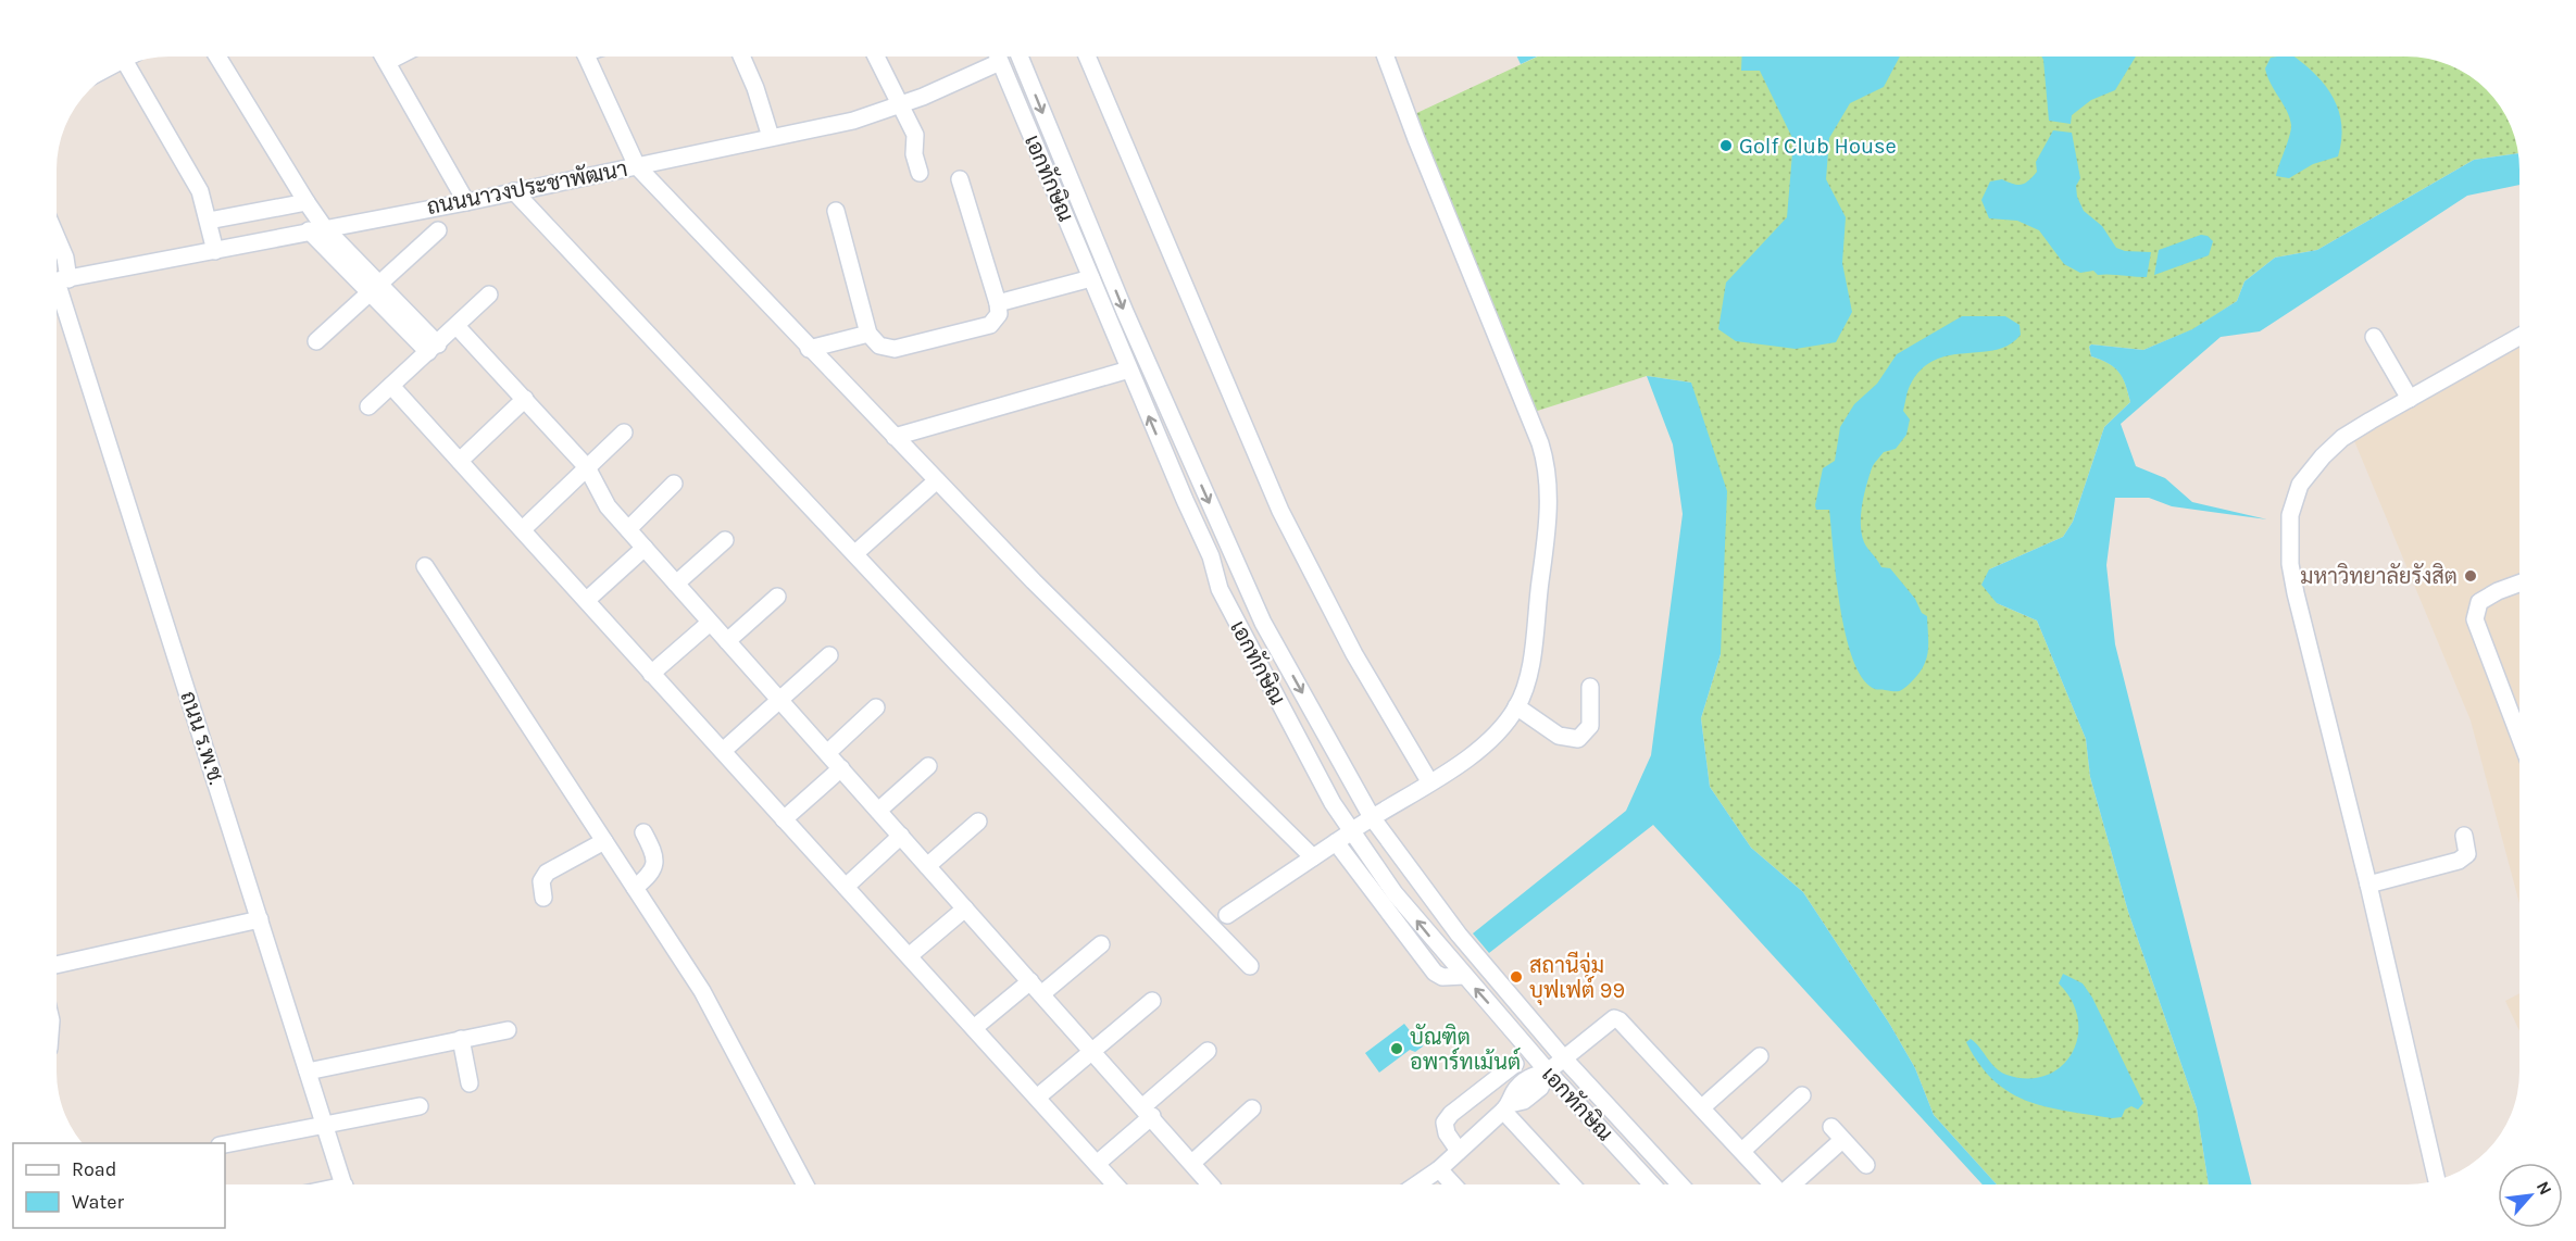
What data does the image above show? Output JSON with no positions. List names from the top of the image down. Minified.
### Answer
{"streets":{"street":["เอกทักษิณ","ถนนนาวงประชาพัฒนา","ถนน ร.พ.ช."]},"crossings":[["เอกทักษิณ","ถนนนาวงประชาพัฒนา"]],"places":["Golf Club House","มหาวิทยาลัยรังสิต","สถานีจุ่ม บุฟเฟต์ 99","บัณฑิต อพาร์ทเม้นต์"],"legend":["Road","Water"],"north":"top right"}
